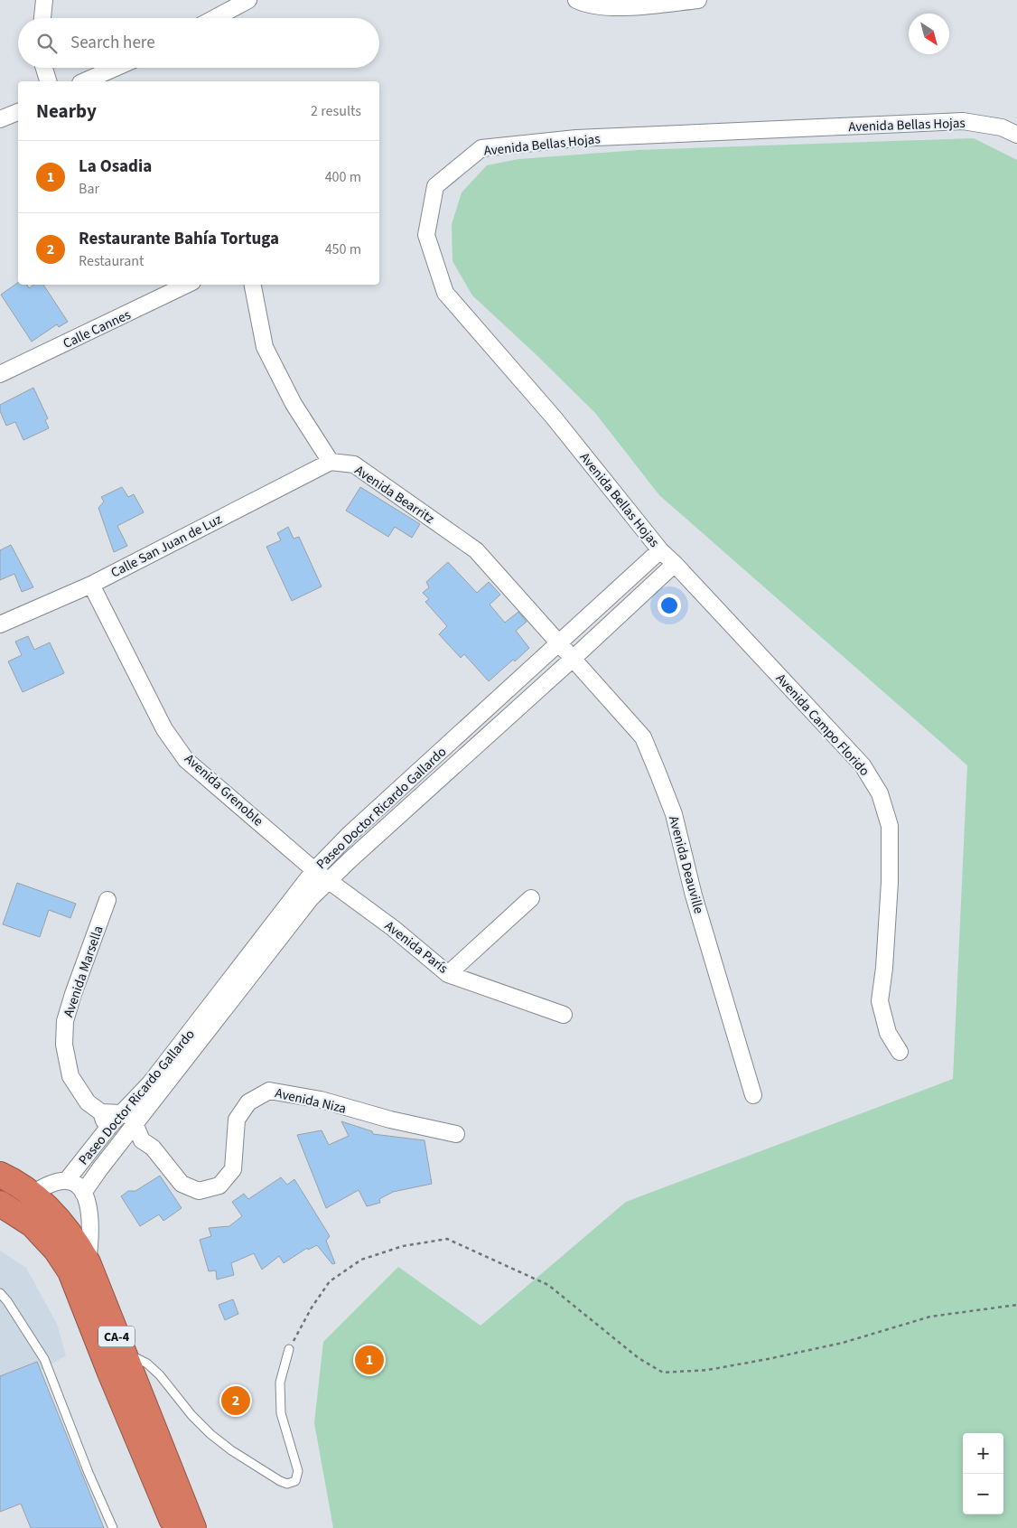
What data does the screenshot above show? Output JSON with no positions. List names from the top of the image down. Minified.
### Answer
{"streets":{"highway":["CA-4"],"street":["Avenida Bellas Hojas","Calle Cannes","Avenida Bearritz","Calle San Juan de Luz","Avenida Campo Florido","Avenida Grenoble","Paseo Doctor Ricardo Gallardo","Avenida Deauville","Avenida París","Avenida Marsella","Avenida Niza"]},"crossings":[["Avenida Bellas Hojas","Avenida Campo Florido"],["Avenida Bellas Hojas","Paseo Doctor Ricardo Gallardo"],["Avenida Bearritz","Calle San Juan de Luz"],["Avenida Bearritz","Paseo Doctor Ricardo Gallardo"],["Avenida Bearritz","Avenida Deauville"],["Calle San Juan de Luz","Avenida Grenoble"],["Avenida Campo Florido","Paseo Doctor Ricardo Gallardo"],["Avenida Grenoble","Paseo Doctor Ricardo Gallardo"],["Avenida Grenoble","Avenida París"],["Paseo Doctor Ricardo Gallardo","Avenida Deauville"],["Paseo Doctor Ricardo Gallardo","Avenida París"],["Paseo Doctor Ricardo Gallardo","Avenida Marsella"],["Paseo Doctor Ricardo Gallardo","Avenida Niza"],["Avenida Marsella","Avenida Niza"]],"north":"bottom right","page":{"search":"Search here","heading":["Nearby","2 results"],"list":[{"mark":"1","name":"La Osadia","note":"Bar","value":"400 m"},{"mark":"2","name":"Restaurante Bahía Tortuga","note":"Restaurant","value":"450 m"}],"pins":["1","2"],"map_buttons":["+","−"]}}
